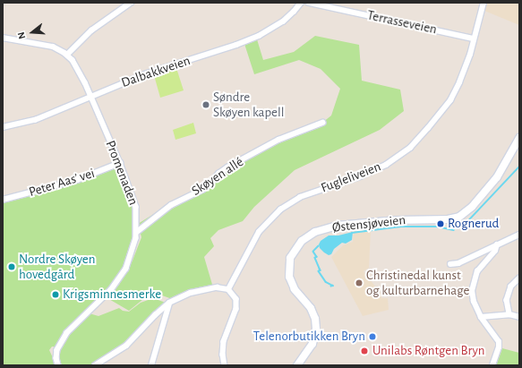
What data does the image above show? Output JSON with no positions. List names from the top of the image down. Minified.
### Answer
{"streets":{"main road":["Østensjøveien"],"street":["Terrasseveien","Dalbakkveien","Promenaden","Skøyen allé","Fugleliveien","Peter Aas’ vei"]},"crossings":[["Terrasseveien","Fugleliveien"],["Dalbakkveien","Promenaden"],["Promenaden","Skøyen allé"],["Promenaden","Peter Aas’ vei"]],"places":["Søndre Skøyen kapell","Rognerud","Nordre Skøyen hovedgård","Christinedal kunst og kulturbarnehage","Krigsminnesmerke","Telenorbutikken Bryn","Unilabs Røntgen Bryn"],"north":"left"}
